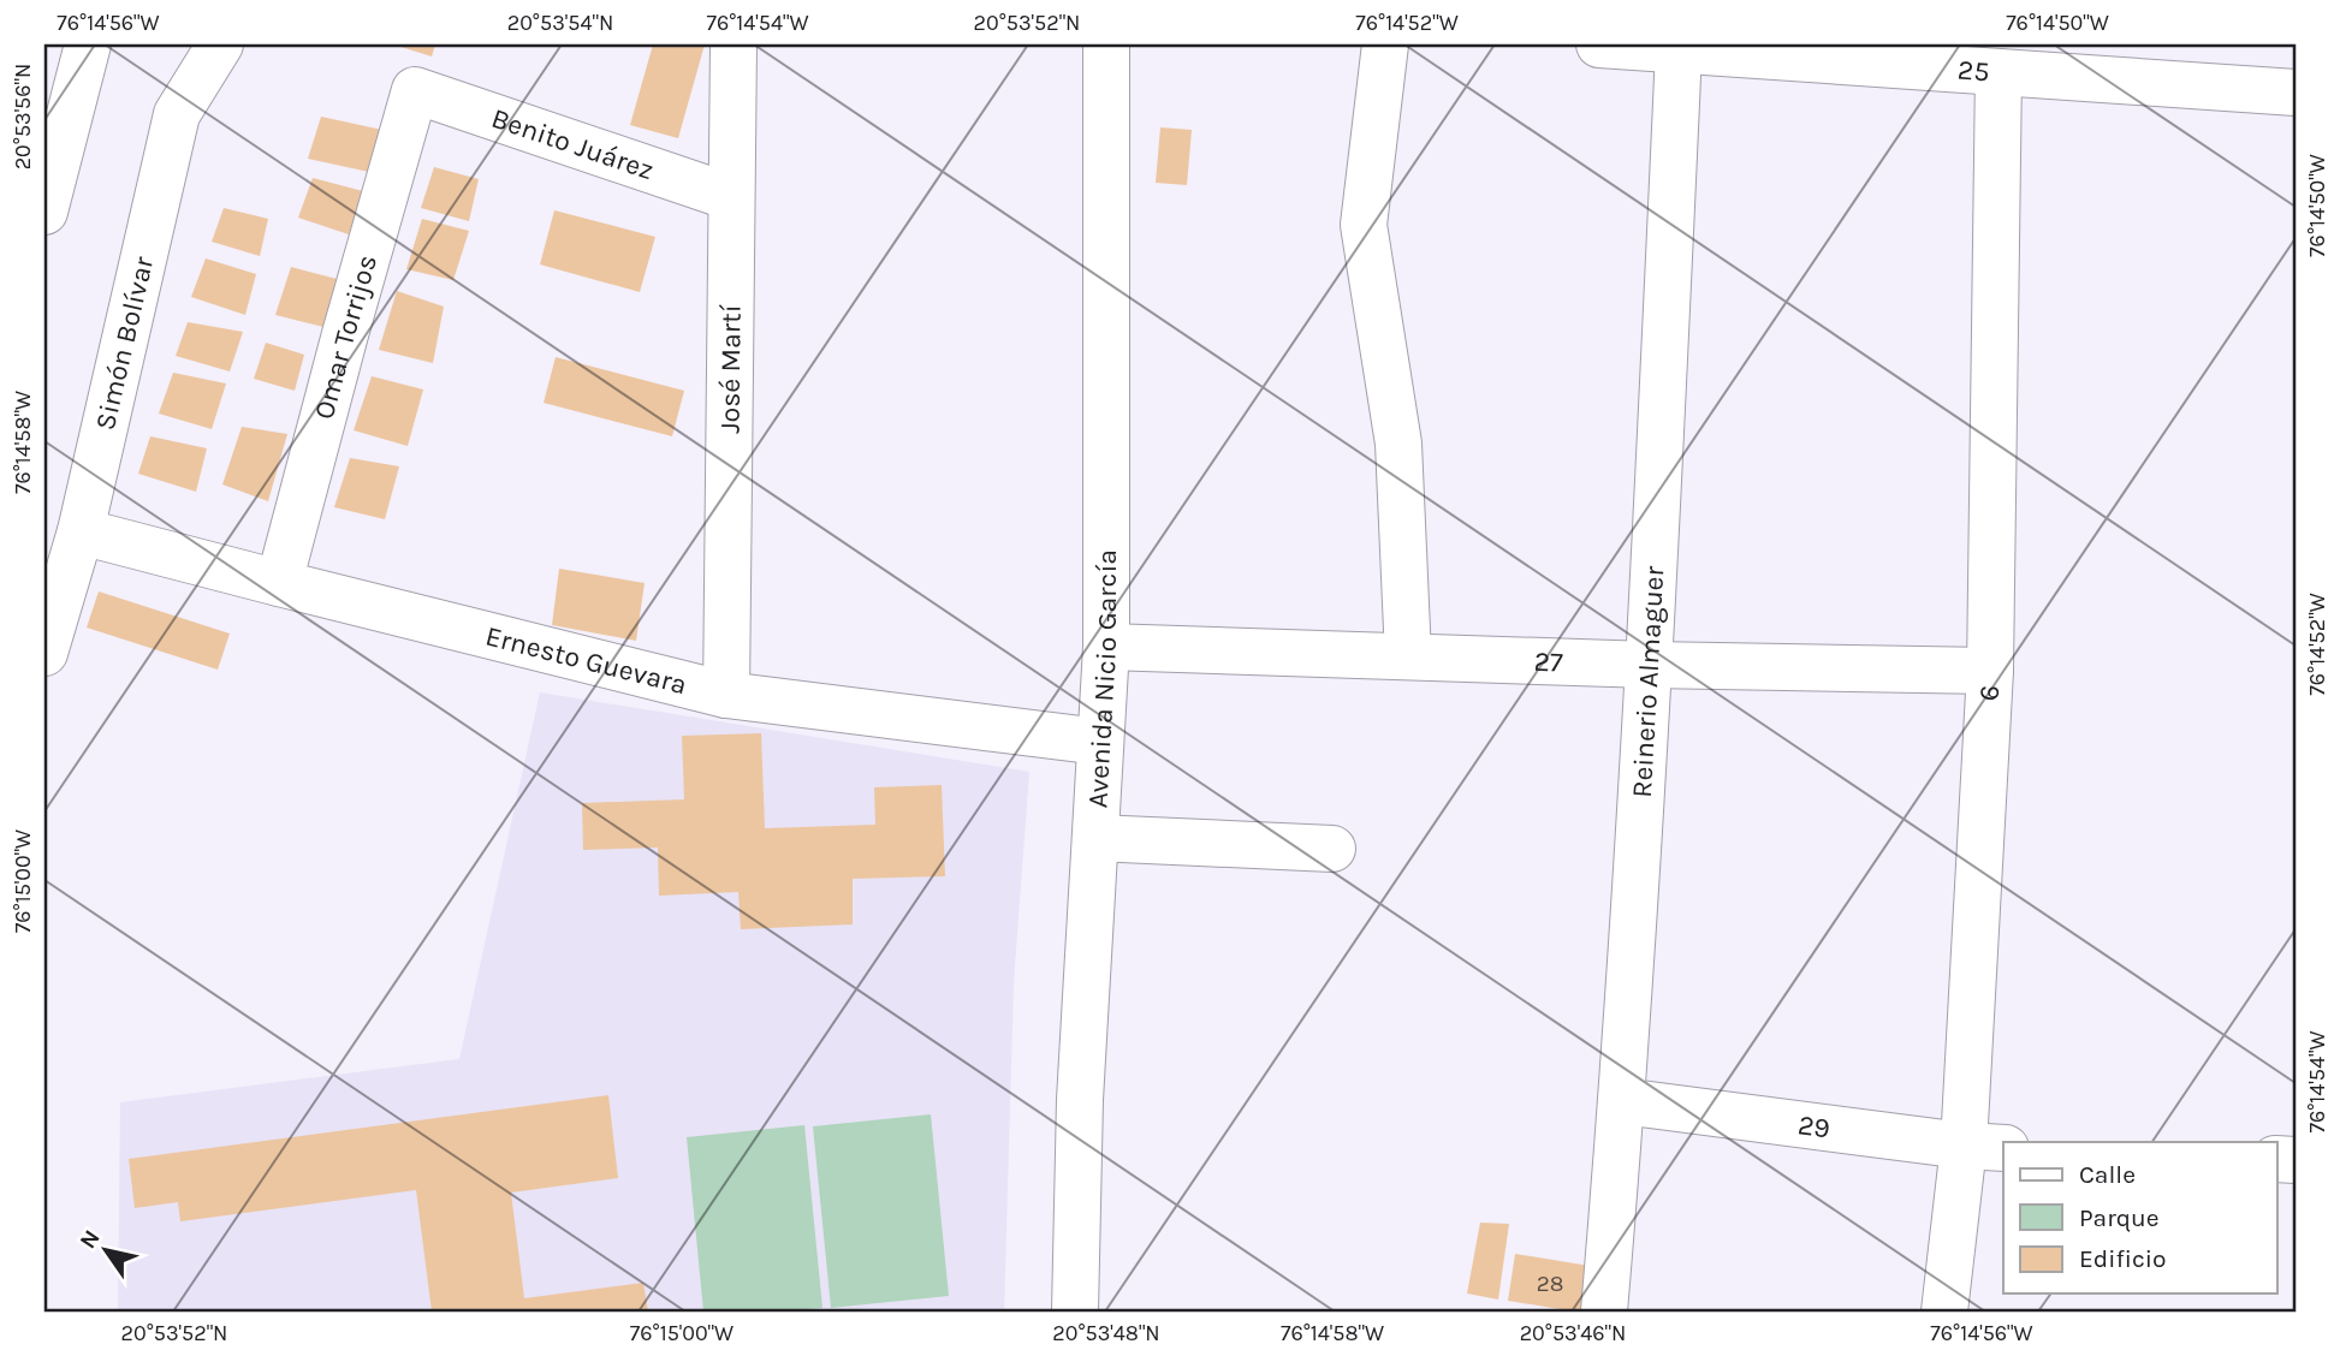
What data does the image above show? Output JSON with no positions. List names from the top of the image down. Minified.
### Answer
{"streets":{"street":["25","Benito Juárez","Omar Torrijos","Simón Bolívar","José Martí","Ernesto Guevara","27","Avenida Nicio García","Reinerio Almaguer","6","29"]},"crossings":[["25","Reinerio Almaguer"],["25","6"],["Benito Juárez","Omar Torrijos"],["Benito Juárez","José Martí"],["Omar Torrijos","Ernesto Guevara"],["Simón Bolívar","Ernesto Guevara"],["José Martí","Ernesto Guevara"],["Ernesto Guevara","Avenida Nicio García"],["27","Avenida Nicio García"],["27","Reinerio Almaguer"],["27","6"],["Reinerio Almaguer","29"],["6","29"]],"house_numbers":["28"],"legend":["Calle","Parque","Edificio"],"north":"top left","coordinates":["76°14'56\"W","20°53'54\"N","76°14'54\"W","20°53'52\"N","76°14'52\"W","76°14'50\"W","20°53'56\"N","76°14'58\"W","76°15'00\"W","20°53'48\"N","20°53'46\"N"]}
